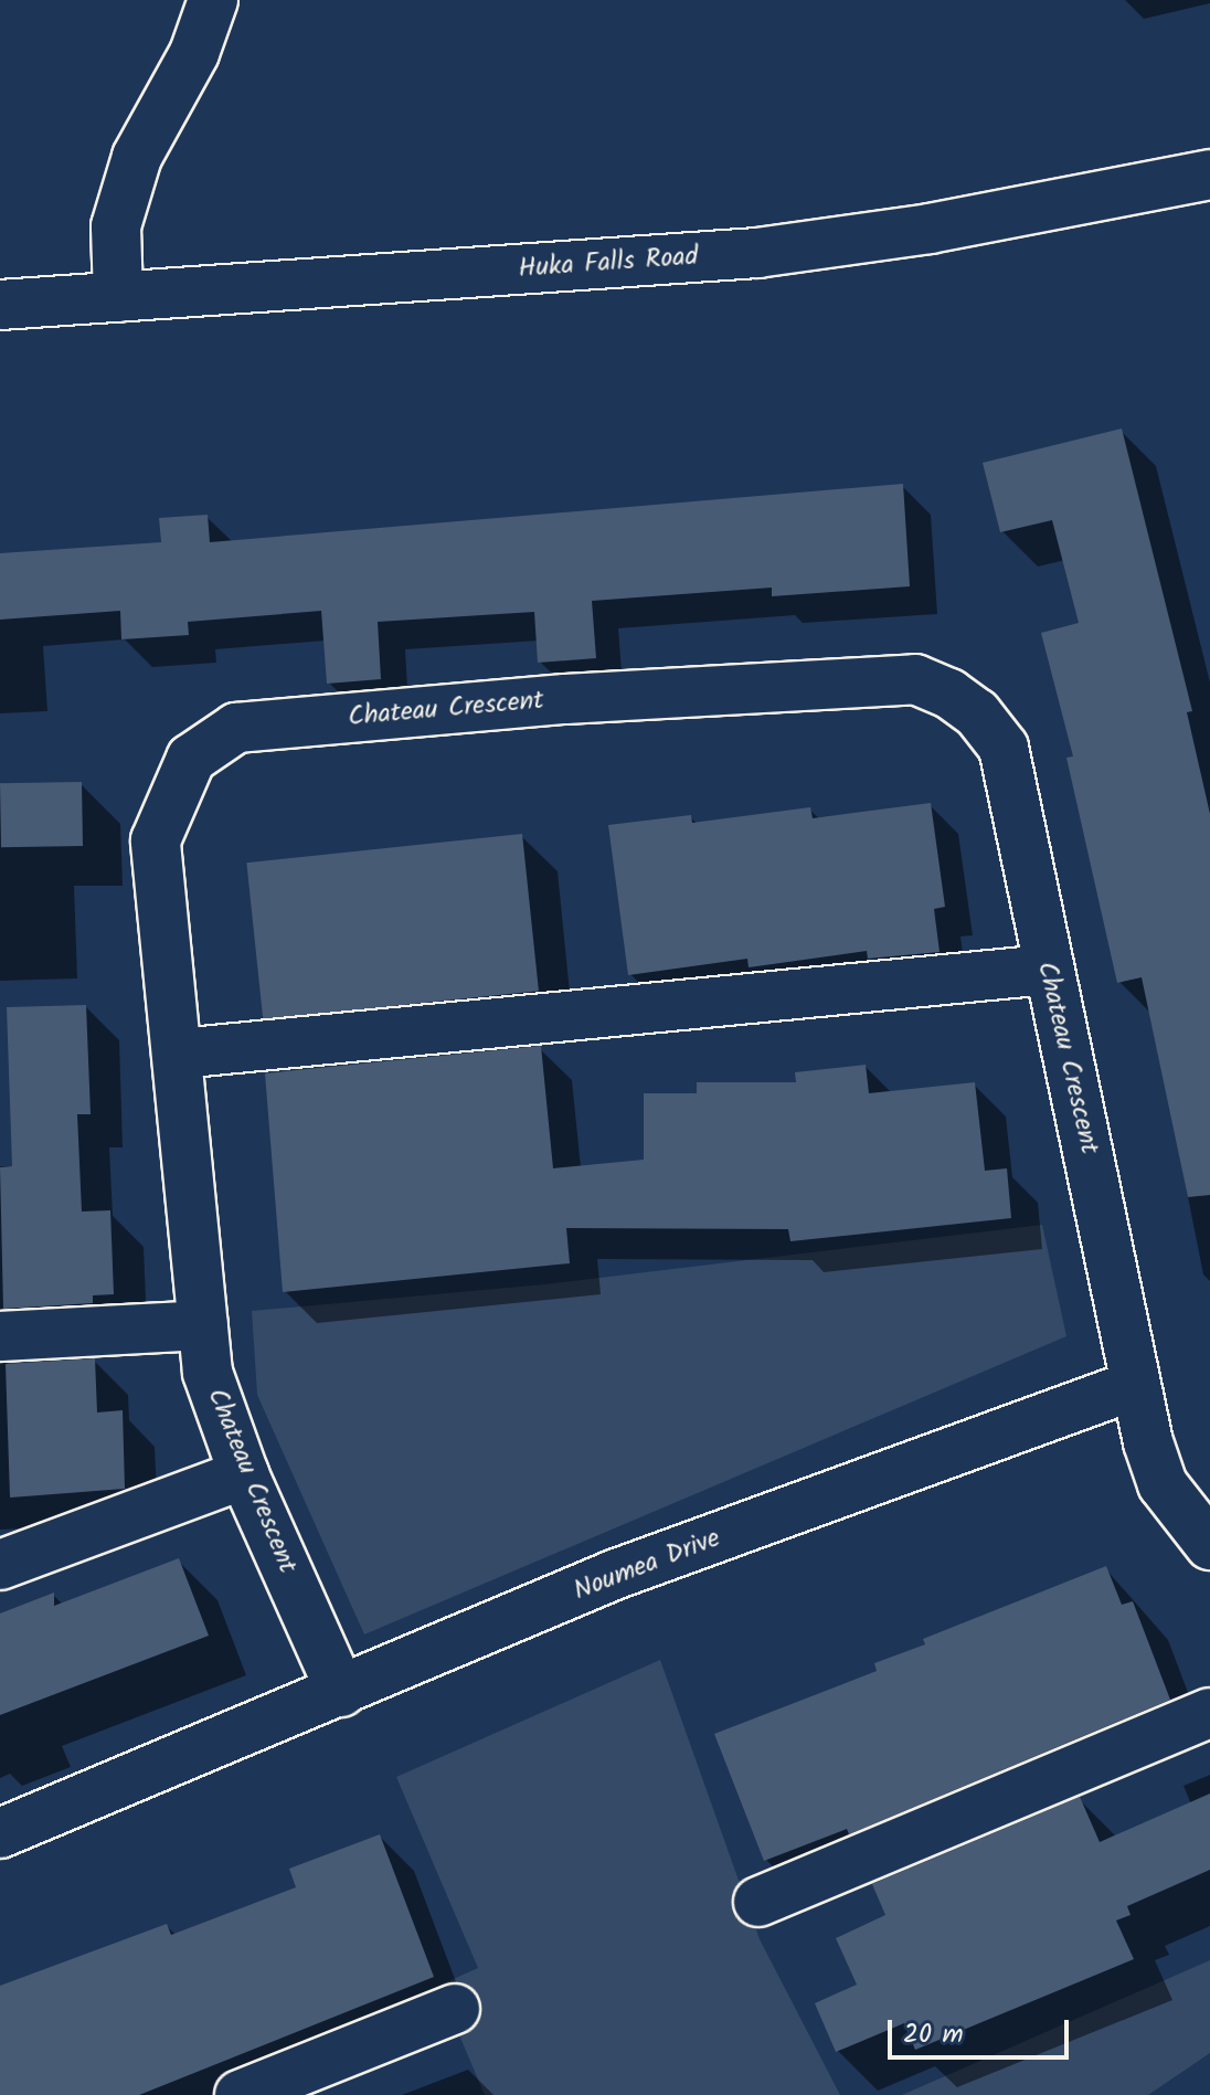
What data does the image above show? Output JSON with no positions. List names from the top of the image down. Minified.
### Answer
{"streets":{"street":["Huka Falls Road","Chateau Crescent","Noumea Drive"]},"crossings":[["Chateau Crescent","Noumea Drive"]],"scale_bar":"20 m"}
